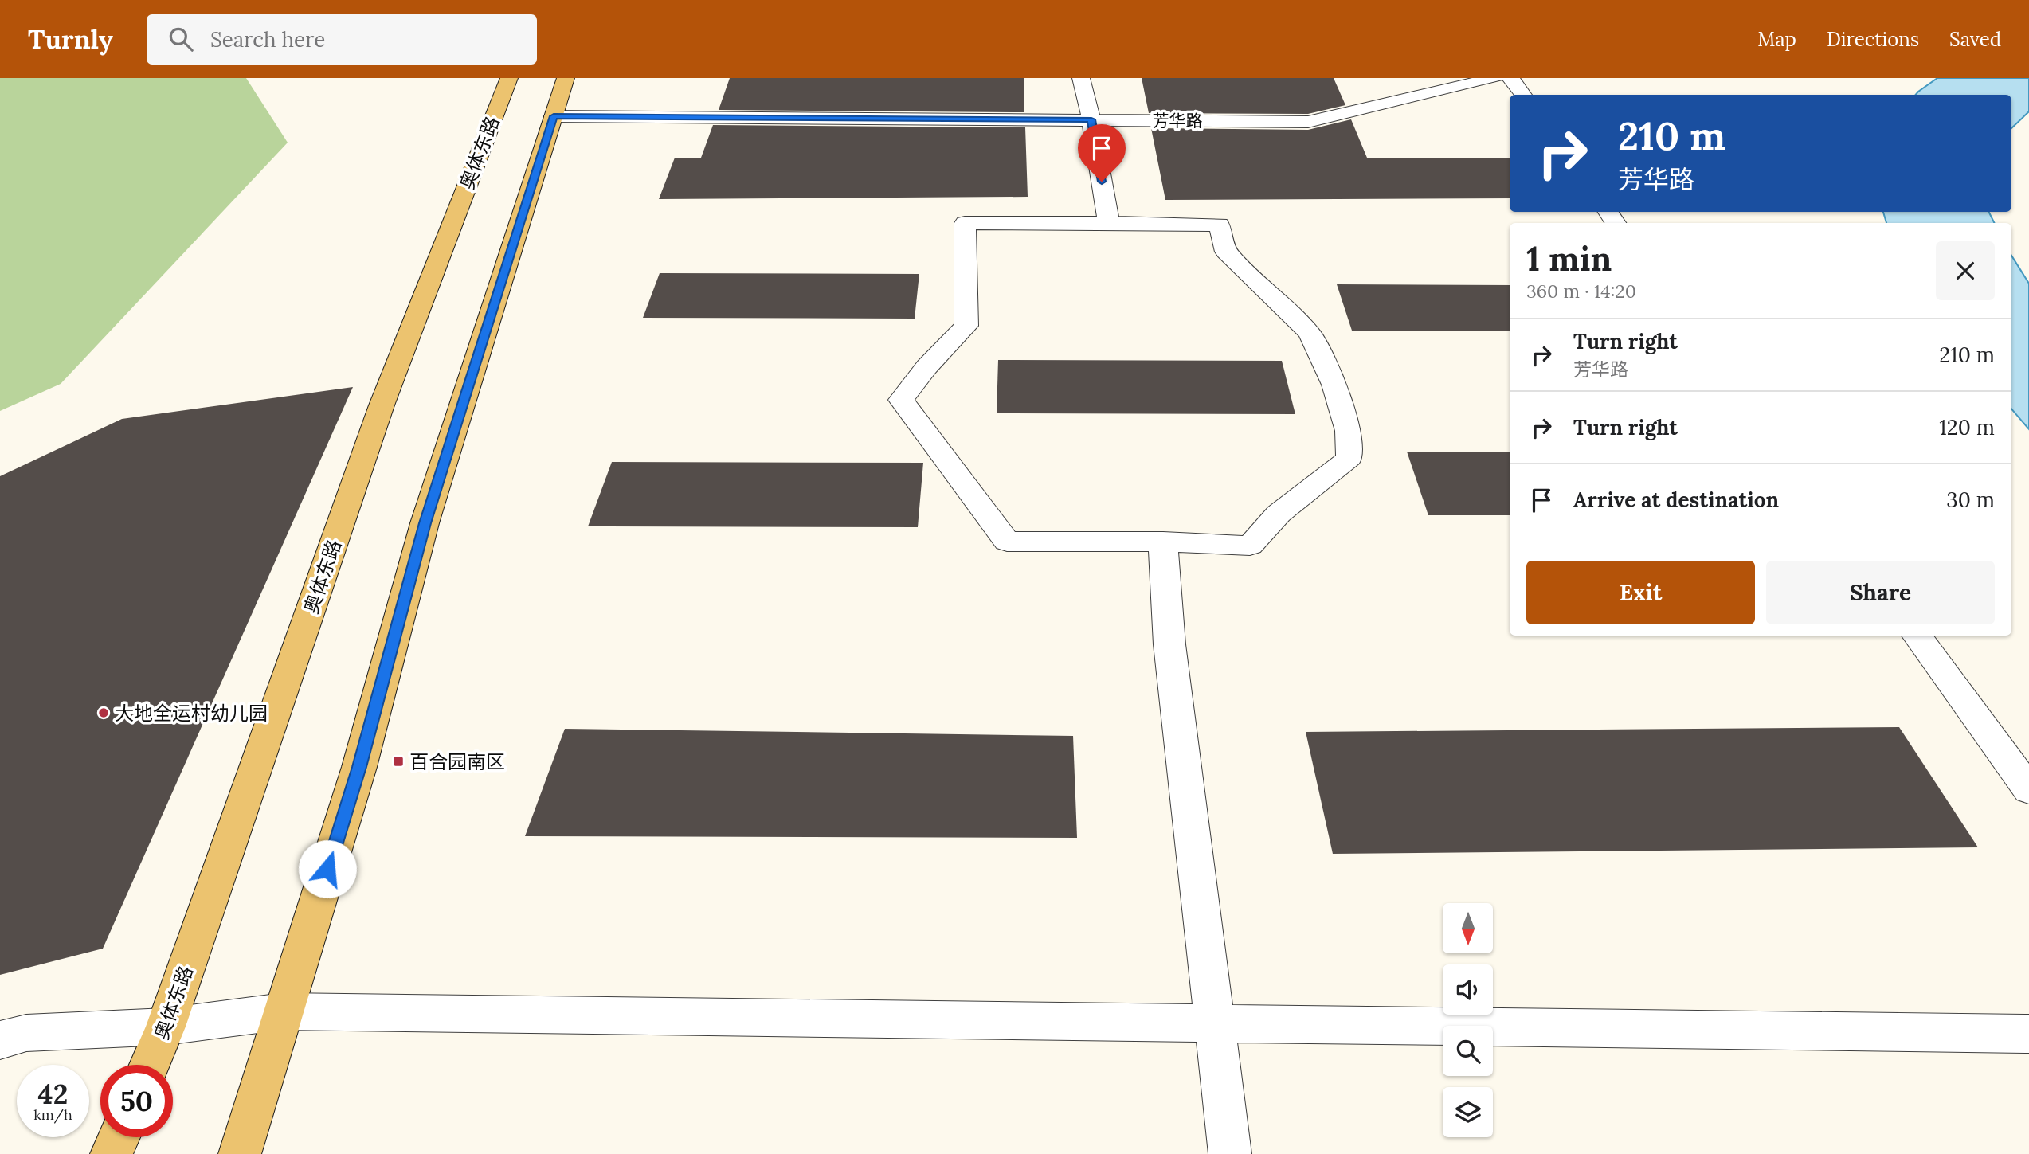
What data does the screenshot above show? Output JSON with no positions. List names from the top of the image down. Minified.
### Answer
{"streets":{"main road":["奥体东路"],"street":["芳华路"]},"places":{"other":["大地全运村幼儿园"],"transit":["百合园南区"]},"north":"bottom","page":{"header":"Turnly","search":"Search here","nav":["Map","Directions","Saved"],"turn":["210 m","芳华路"],"heading":["1 min","360 m · 14:20"],"list":[{"name":"Turn right","note":"芳华路","value":"210 m"},{"name":"Turn right","value":"120 m"},{"name":"Arrive at destination","value":"30 m"}],"buttons":["Exit","Share"],"speed":"42 km/h","limit":"50"}}
